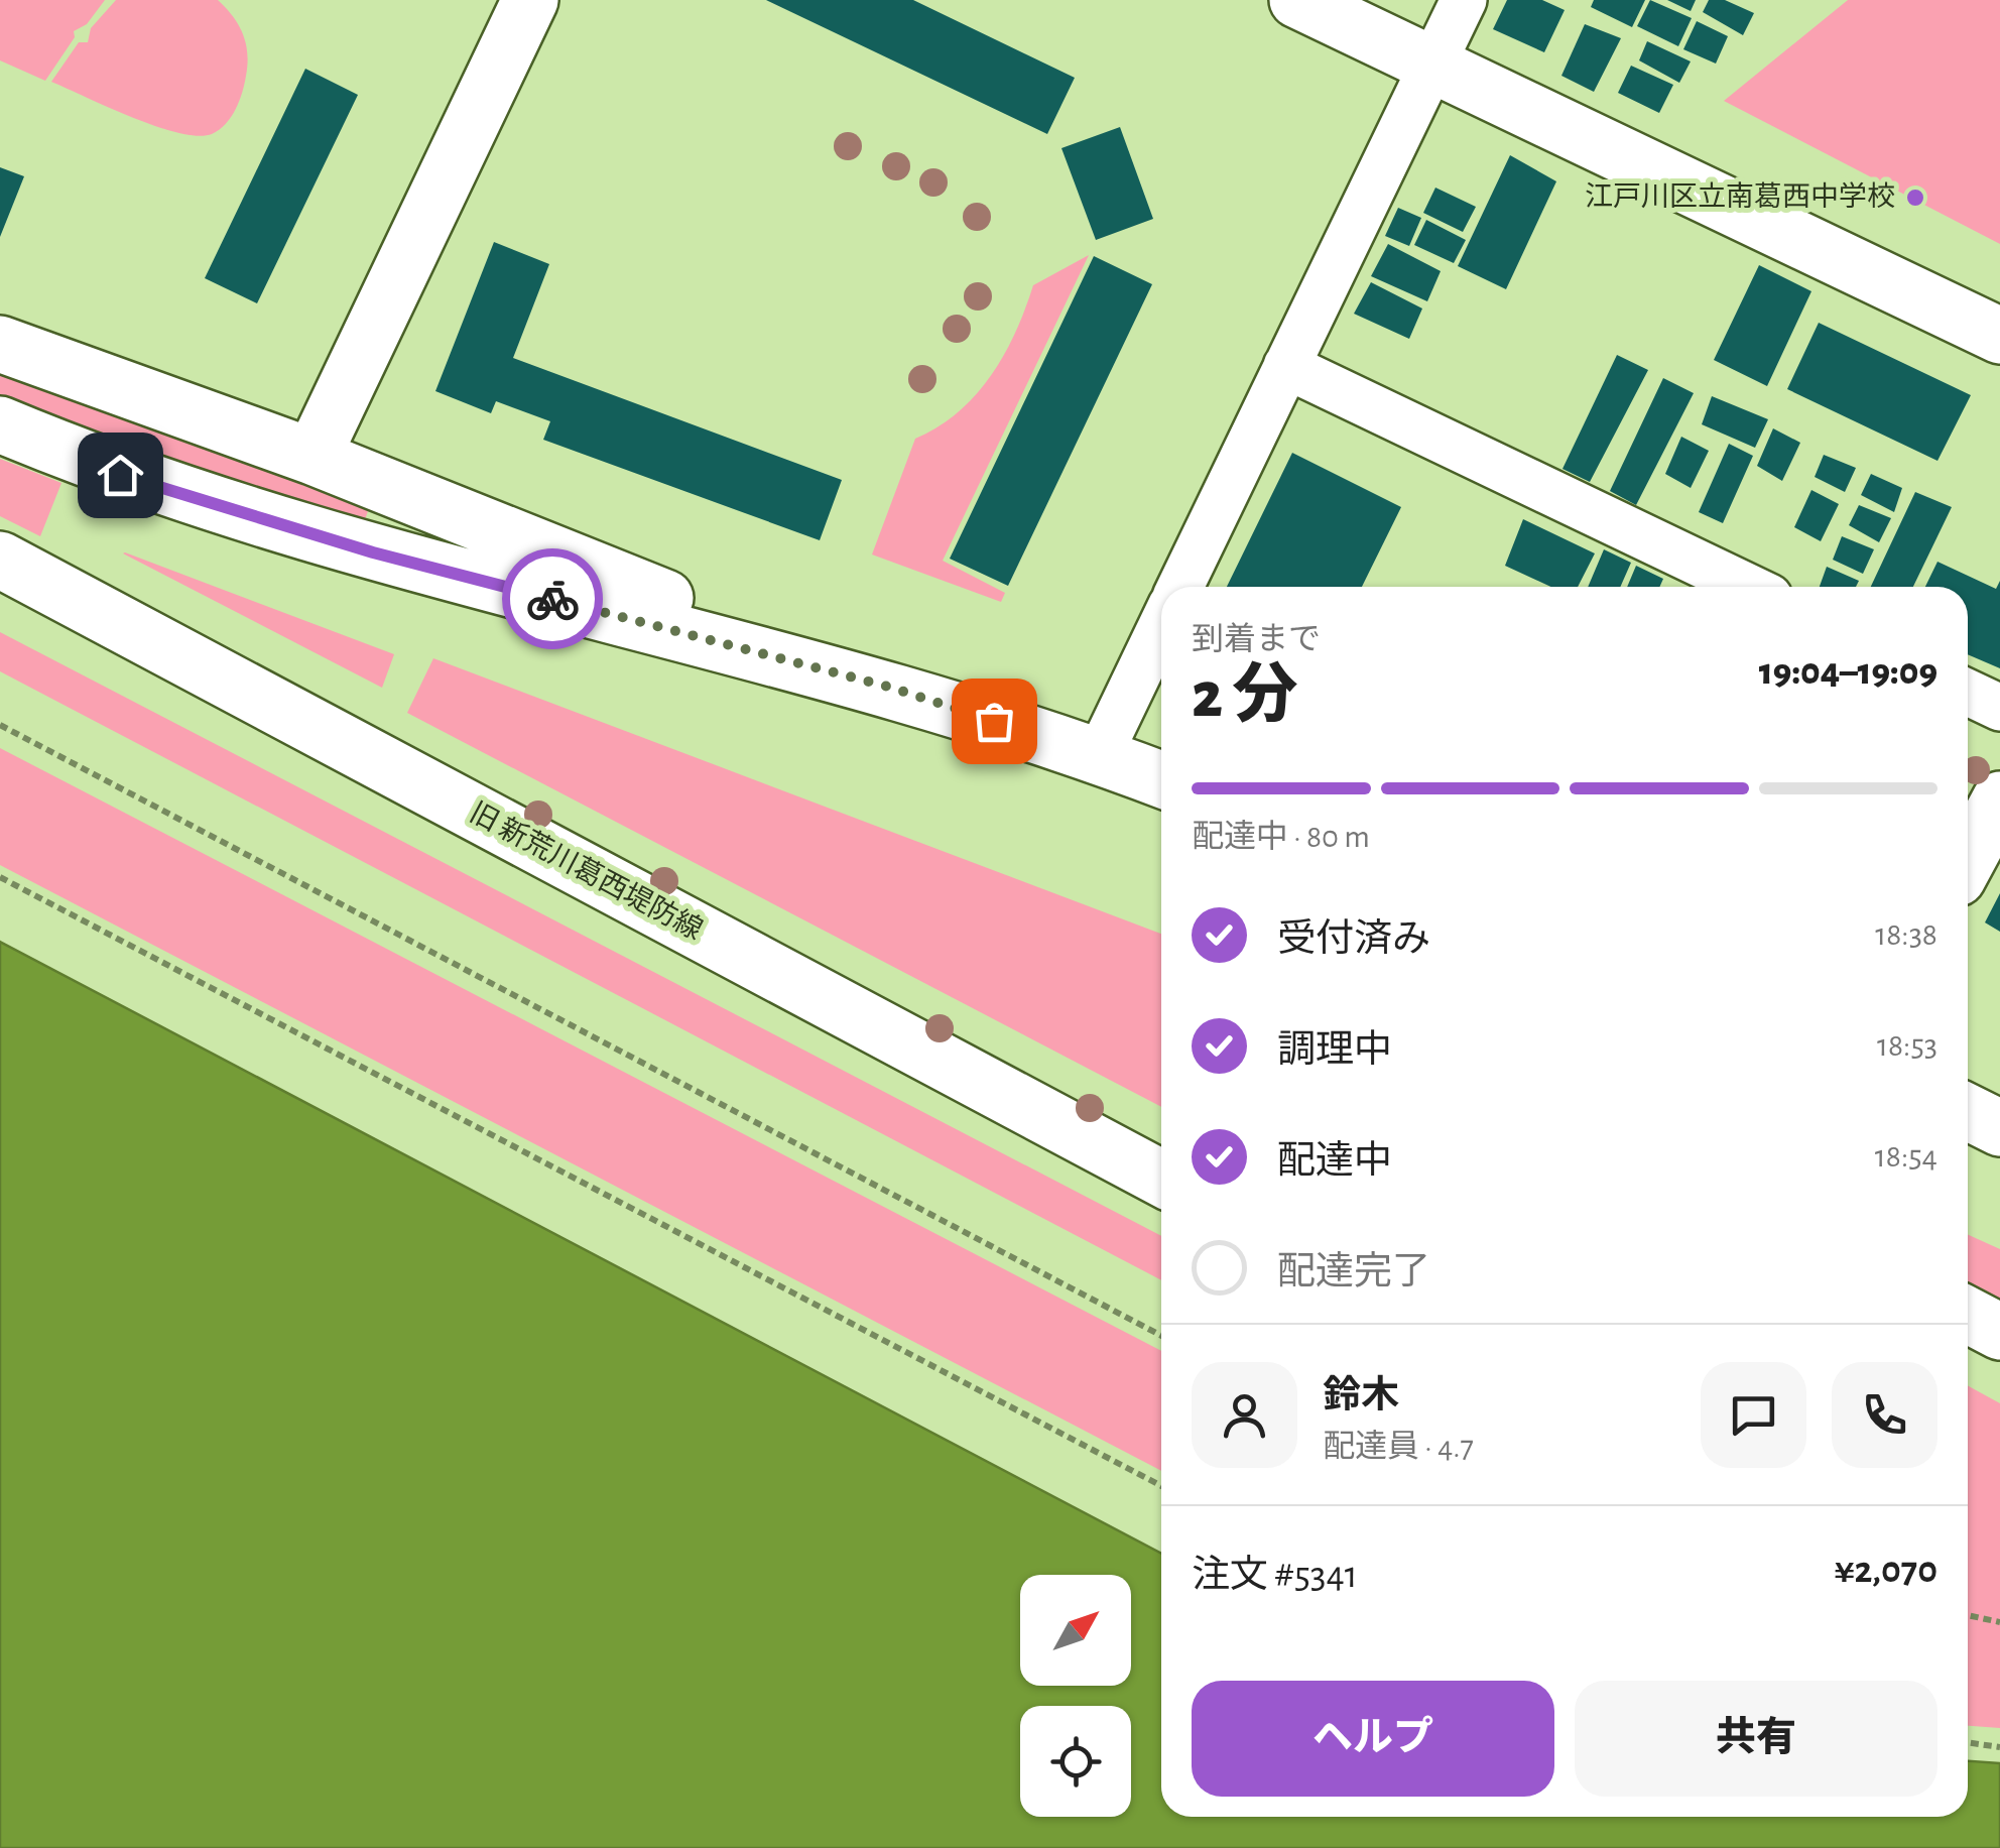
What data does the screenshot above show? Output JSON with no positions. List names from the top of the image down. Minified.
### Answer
{"streets":{"street":["旧 新荒川葛西堤防線"]},"places":["江戸川区立南葛西中学校"],"north":"top right","page":{"heading":["2 分","到着まで","19:04–19:09"],"panel":["鈴木","配達員 · 4.7","注文 #5341","¥2,070"],"bar":"配達中 · 80 m","list":[["受付済み","18:38"],["調理中","18:53"],["配達中","18:54"],"配達完了"],"buttons":["ヘルプ","共有"]}}
